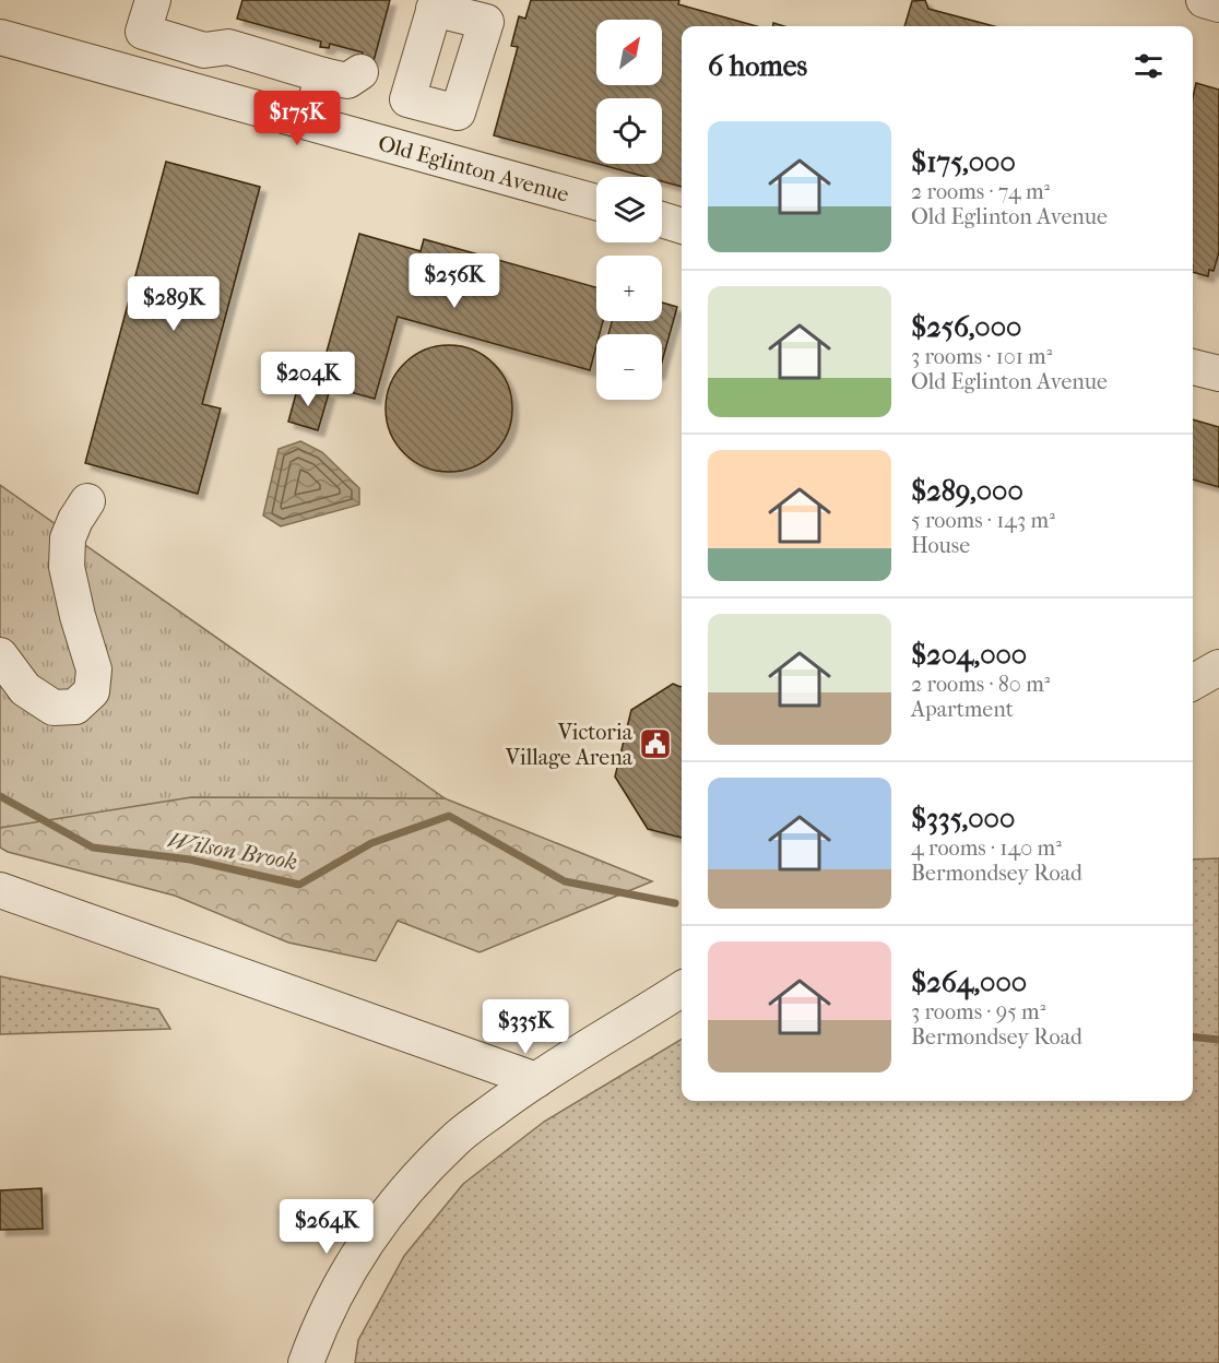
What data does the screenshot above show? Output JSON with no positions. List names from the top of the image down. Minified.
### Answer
{"streets":{"street":["Old Eglinton Avenue"]},"water":["Wilson Brook"],"places":{"public building":["Victoria Village Arena"]},"north":"top right","page":{"map_buttons":["+","−"],"heading":"6 homes","price":["$175K","$256K","$289K","$204K","$335K","$264K"],"list":[{"name":"$175,000","note":"2 rooms · 74 m² · Old Eglinton Avenue"},{"name":"$256,000","note":"3 rooms · 101 m² · Old Eglinton Avenue"},{"name":"$289,000","note":"5 rooms · 143 m² · House"},{"name":"$204,000","note":"2 rooms · 80 m² · Apartment"},{"name":"$335,000","note":"4 rooms · 140 m² · Bermondsey Road"},{"name":"$264,000","note":"3 rooms · 95 m² · Bermondsey Road"}]}}
